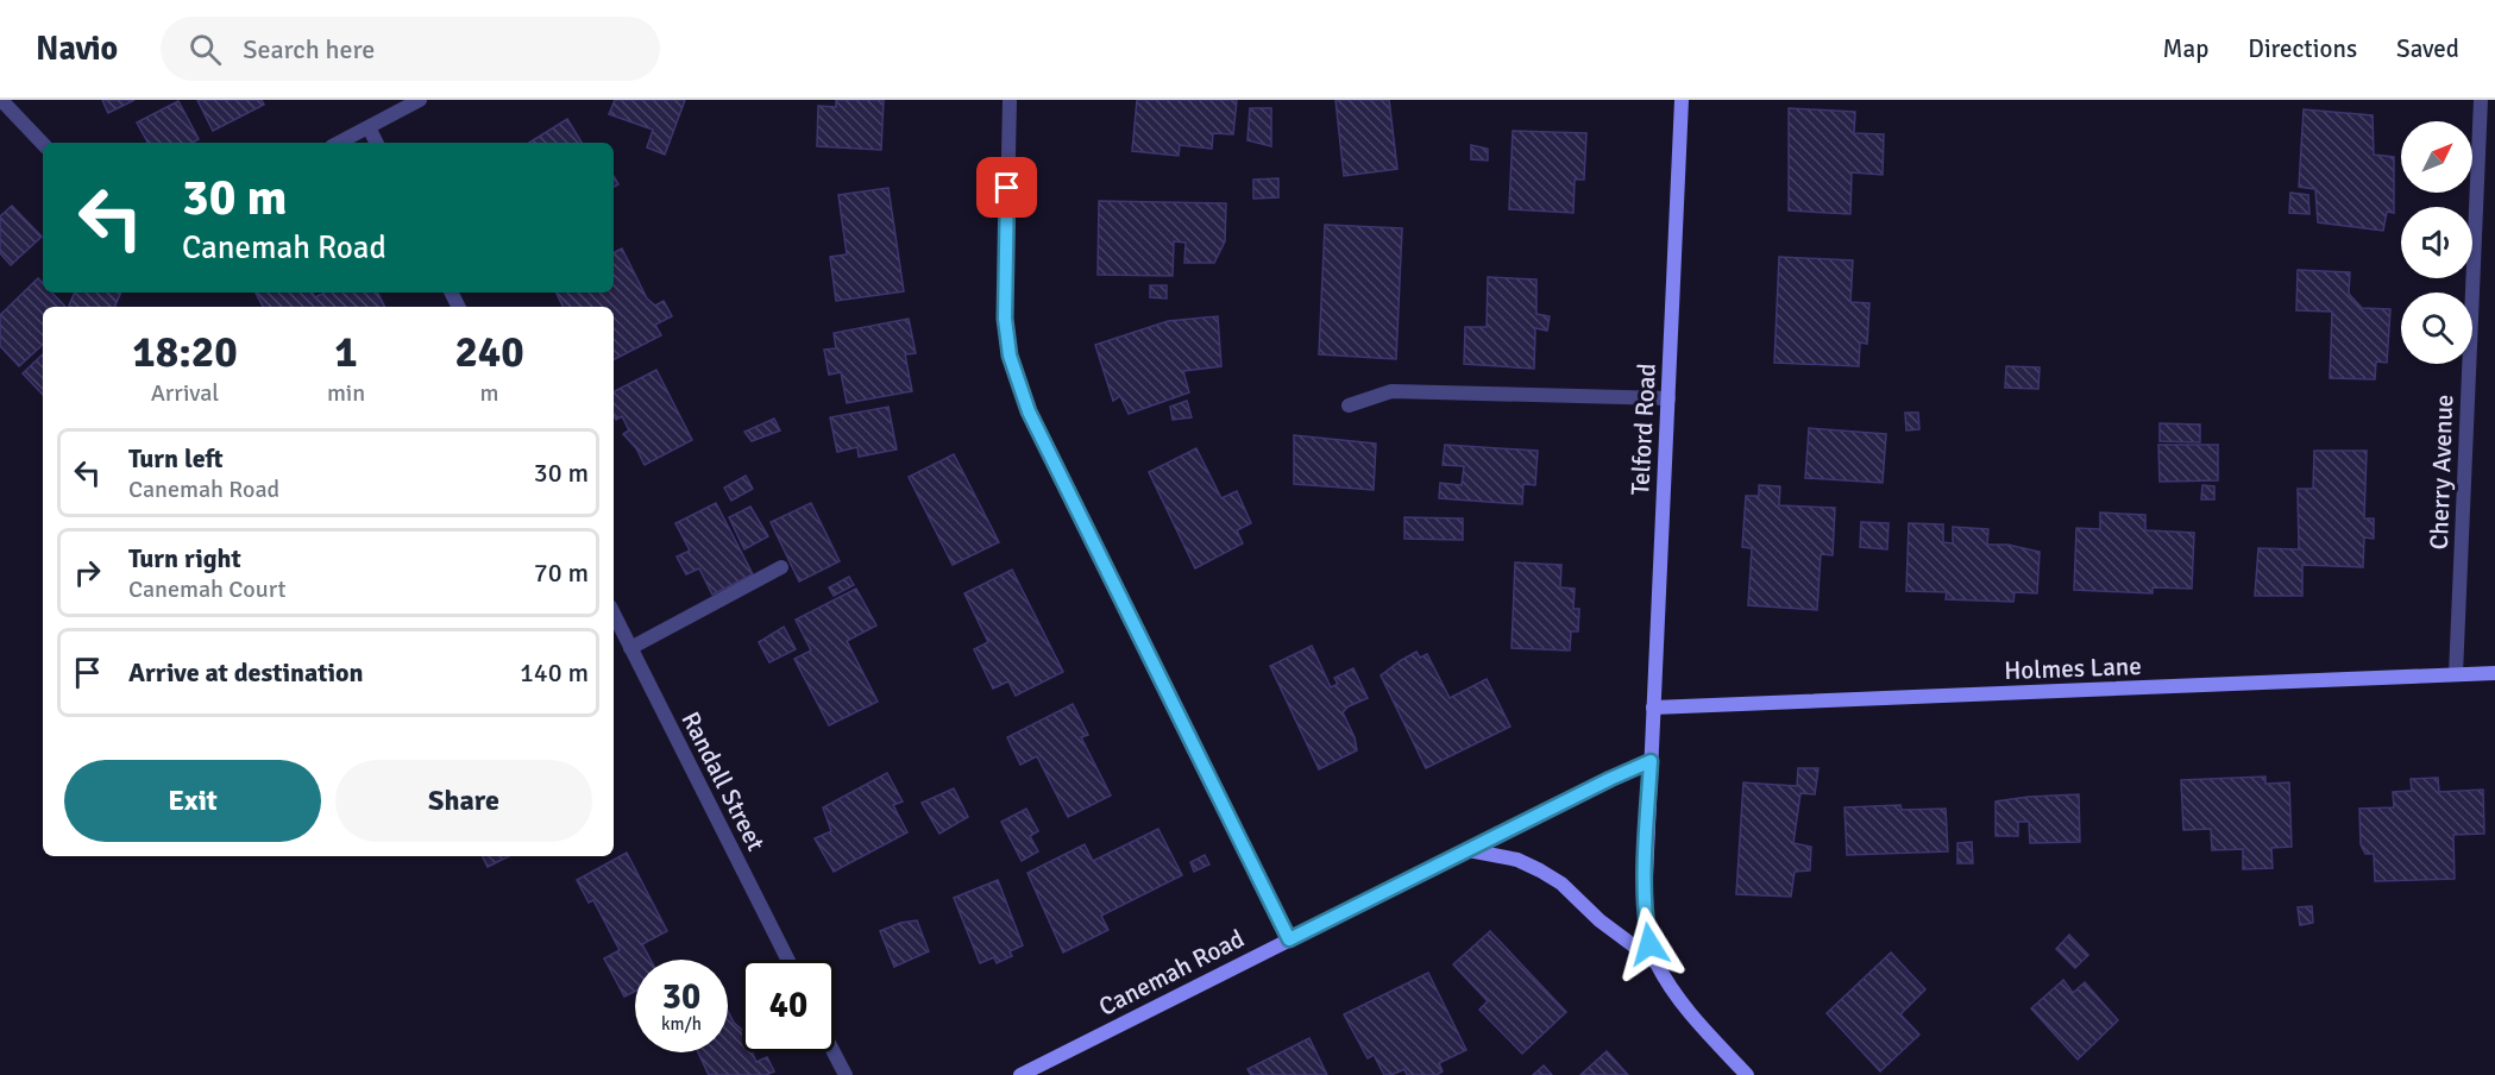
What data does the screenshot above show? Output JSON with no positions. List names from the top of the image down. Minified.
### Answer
{"streets":{"street":["Telford Road","Cherry Avenue","Holmes Lane","Randall Street","Canemah Road"]},"crossings":[["Telford Road","Holmes Lane"],["Telford Road","Canemah Road"],["Cherry Avenue","Holmes Lane"]],"north":"top right","page":{"header":"Navio","search":"Search here","nav":["Map","Directions","Saved"],"turn":["30 m","Canemah Road"],"eta":["18:20","Arrival","1","min","240","m"],"list":[{"name":"Turn left","note":"Canemah Road","value":"30 m"},{"name":"Turn right","note":"Canemah Court","value":"70 m"},{"name":"Arrive at destination","value":"140 m"}],"buttons":["Exit","Share"],"speed":"30 km/h","limit":"40"}}
